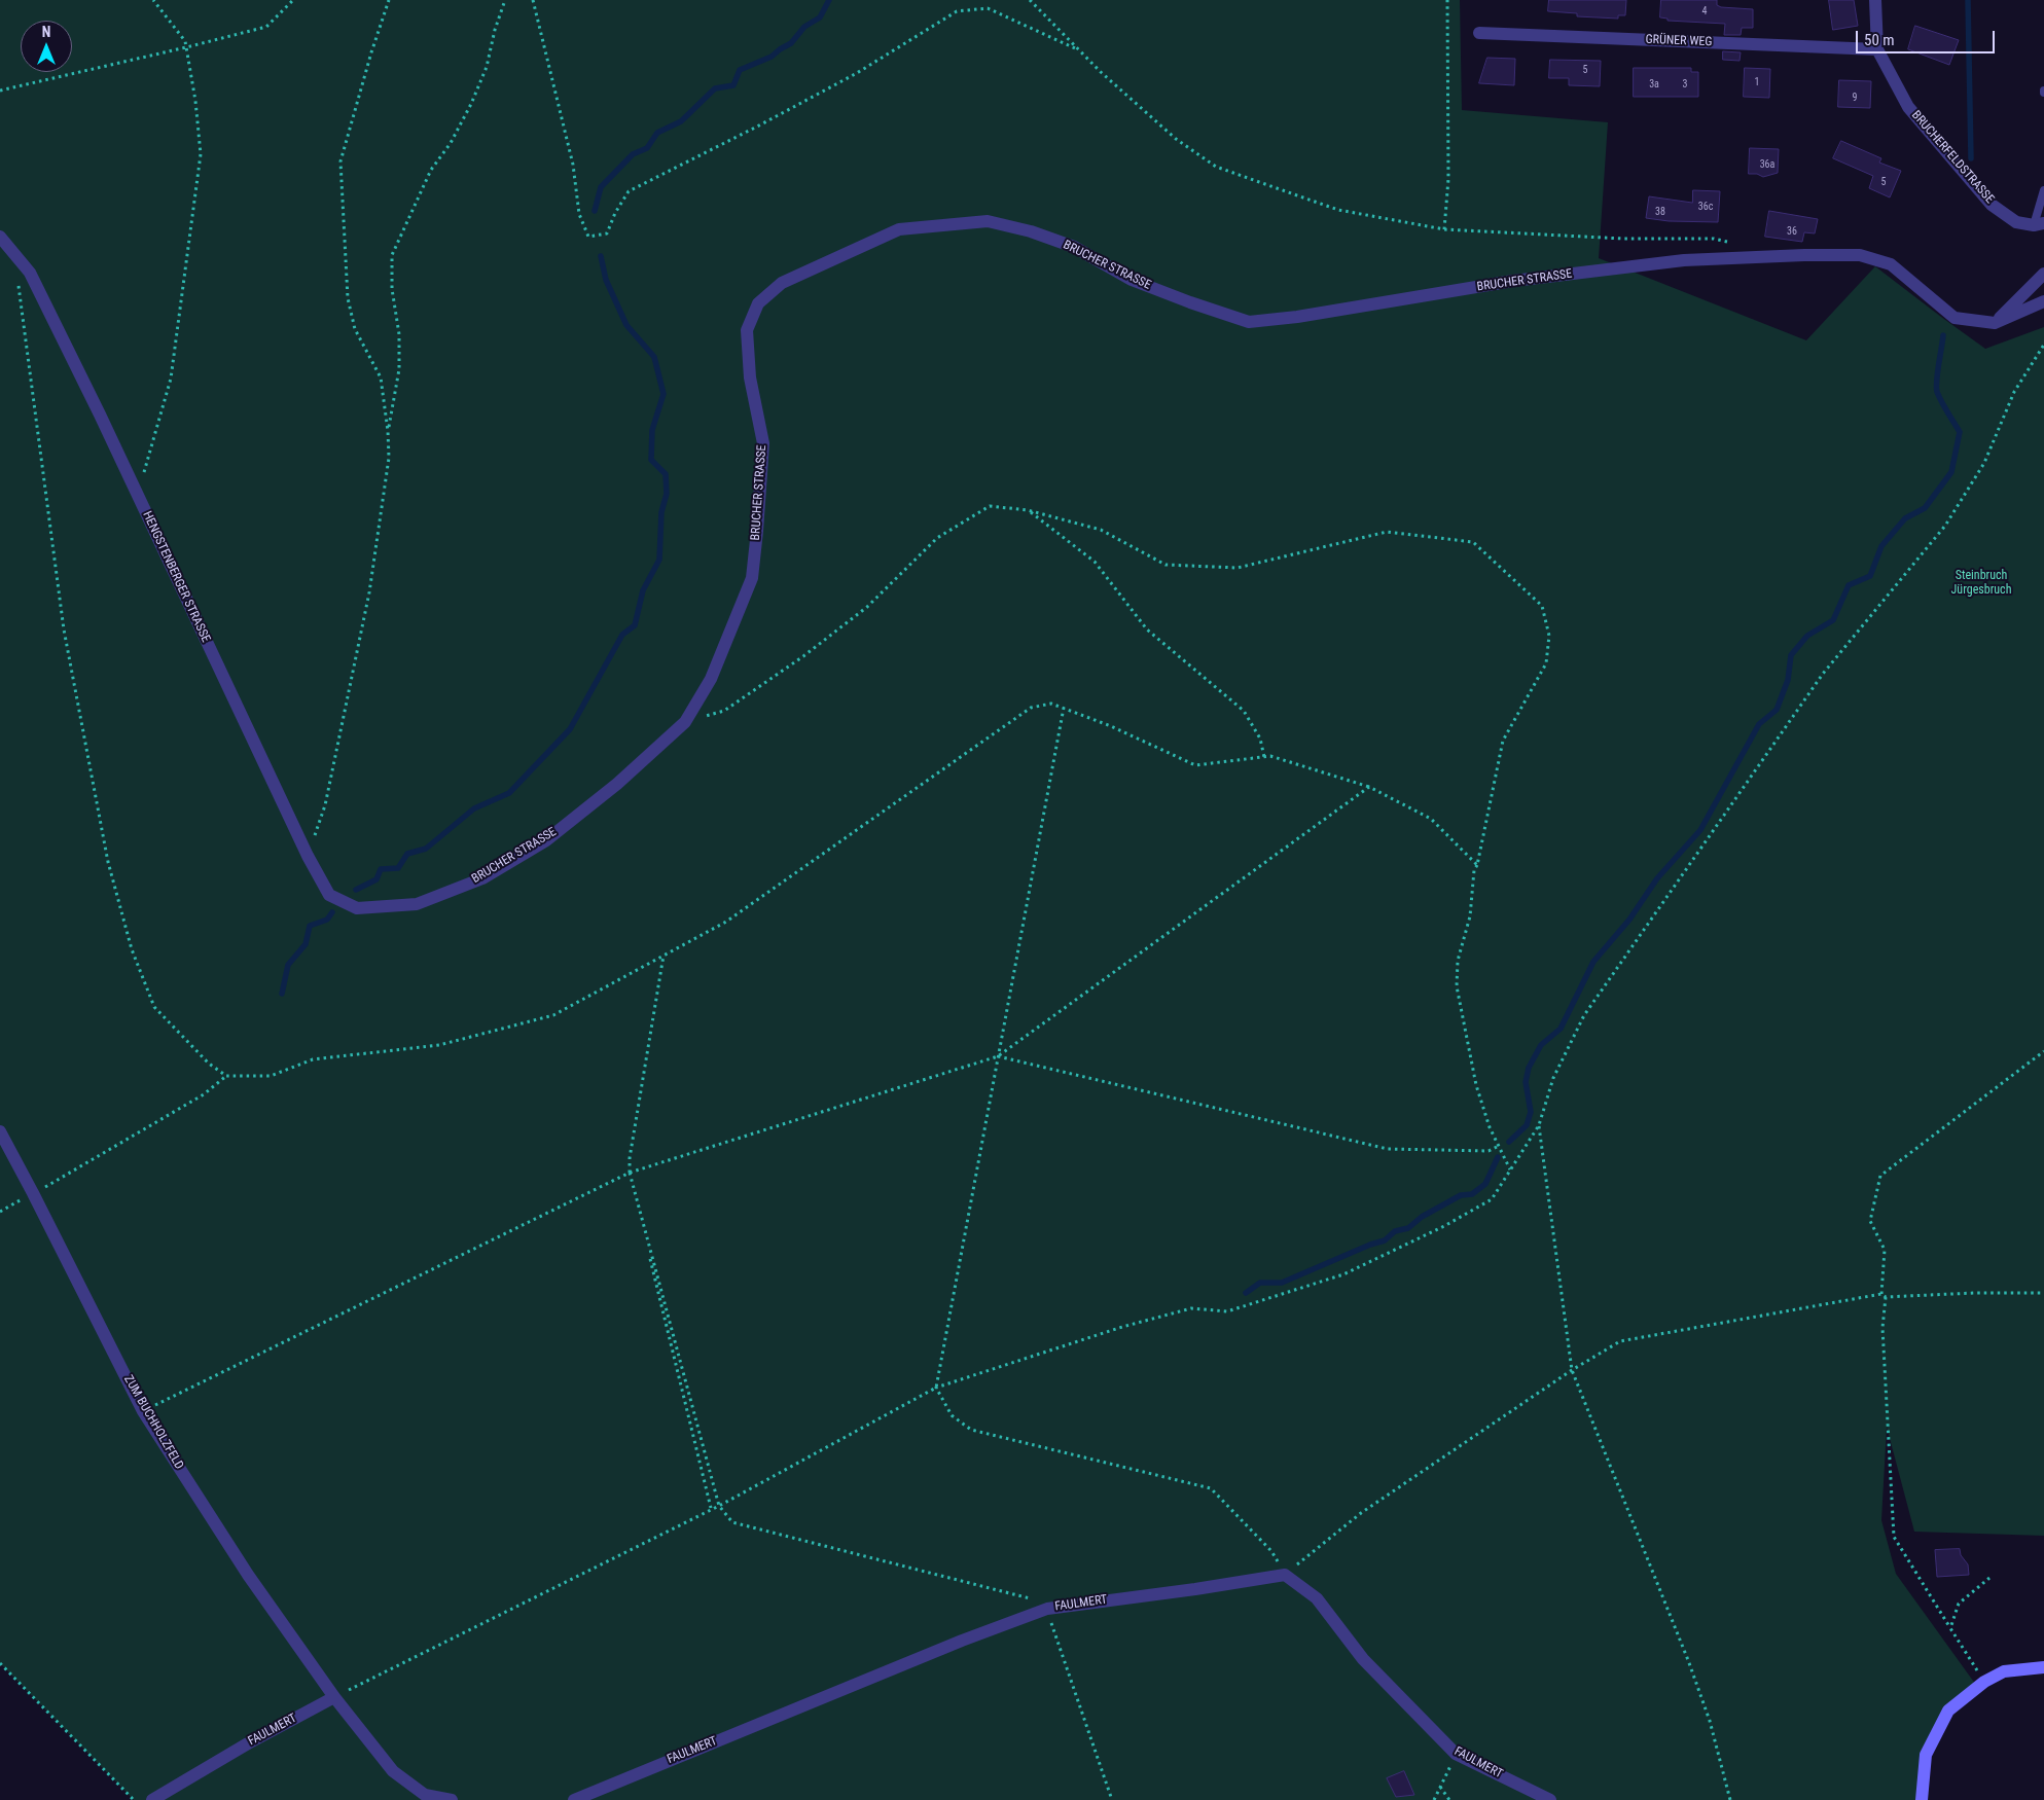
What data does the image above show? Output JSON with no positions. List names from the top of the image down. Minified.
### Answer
{"streets":{"street":["GRÜNER WEG","BRUCHERFELDSTRASSE","BRUCHER STRASSE","HENGSTENBERGER STRASSE","ZUM BUCHHOLZFELD","FAULMERT"]},"crossings":[["GRÜNER WEG","BRUCHERFELDSTRASSE"],["BRUCHER STRASSE","HENGSTENBERGER STRASSE"],["ZUM BUCHHOLZFELD","FAULMERT"]],"parks":["Steinbruch Jürgesbruch"],"house_numbers":["4","5","1","3a","3","9","36a","5","36c","38","36"],"scale_bar":"50 m","north":"top"}
